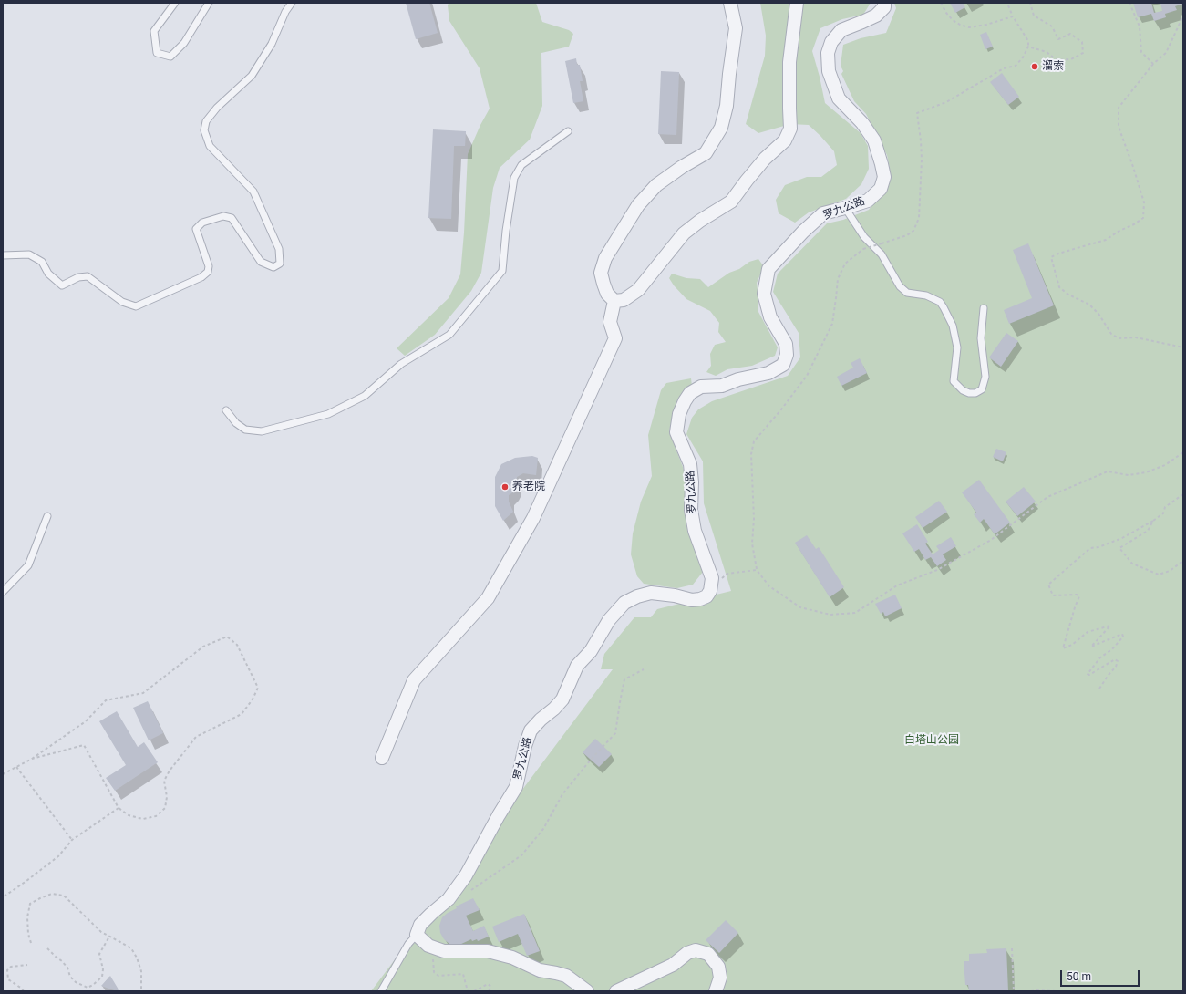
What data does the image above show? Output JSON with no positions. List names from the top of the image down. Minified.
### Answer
{"streets":{"street":["罗九公路"]},"parks":["白塔山公园"],"places":["溜索","养老院"],"scale_bar":"50 m"}
